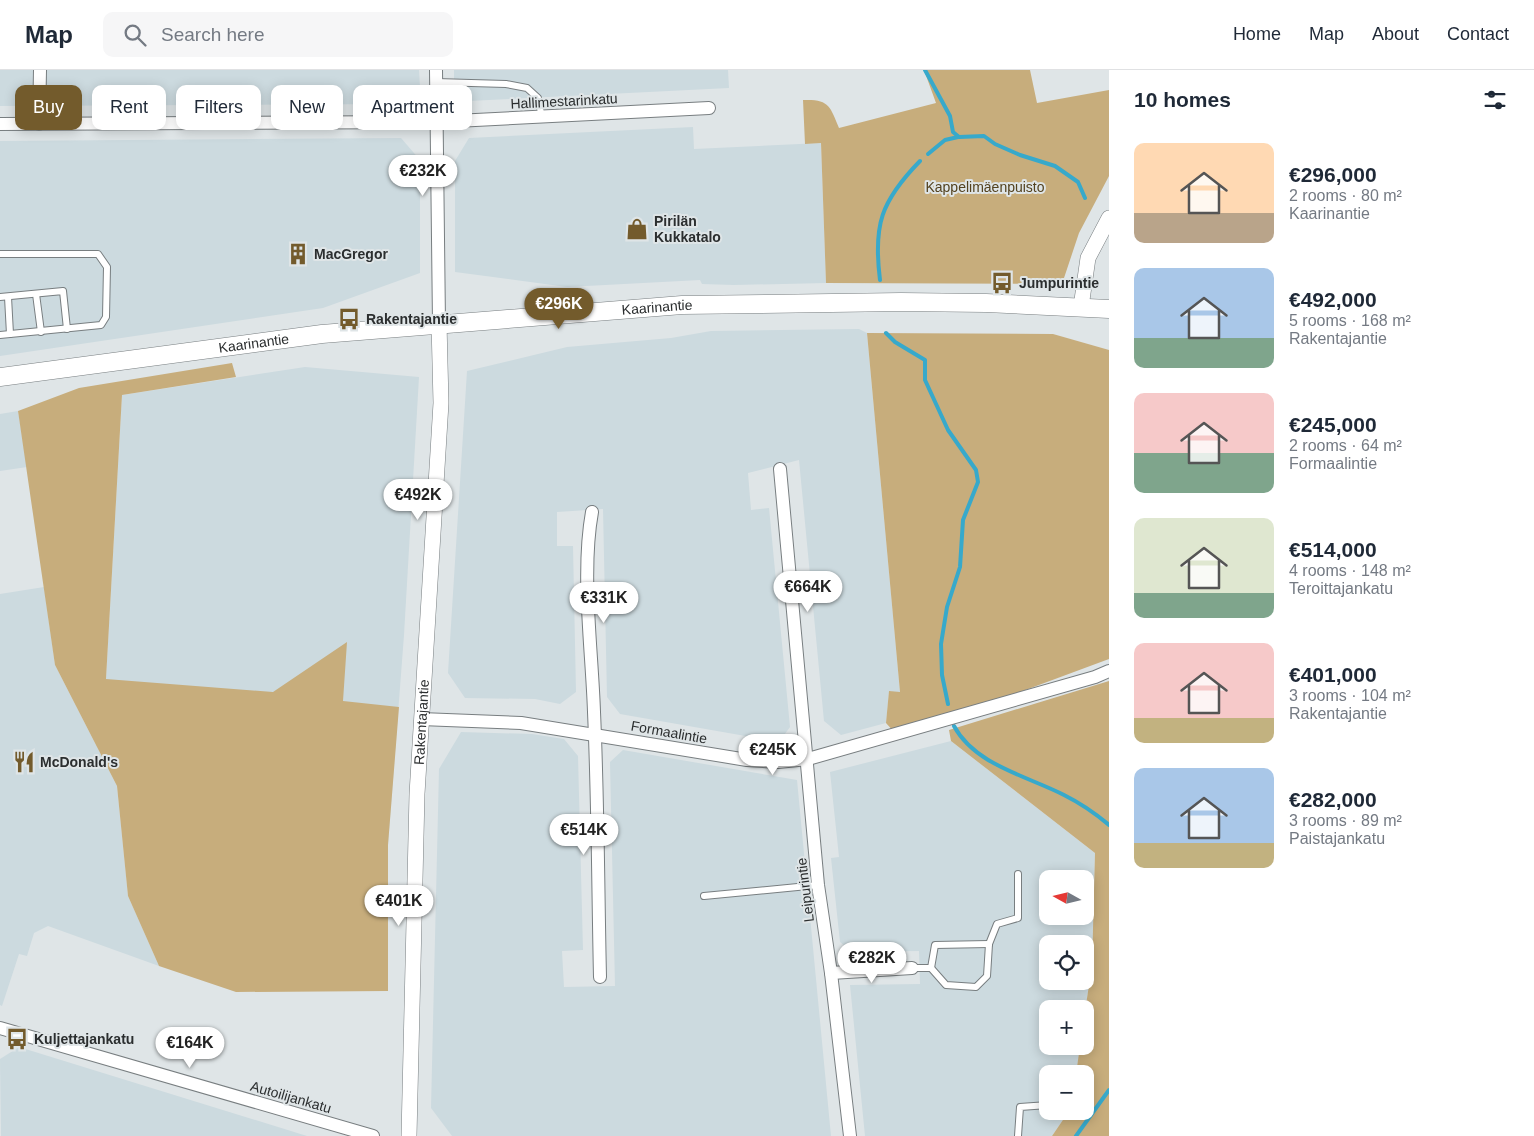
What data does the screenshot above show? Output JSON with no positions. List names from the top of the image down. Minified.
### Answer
{"streets":{"main road":["Kaarinantie"],"street":["Hallimestarinkatu","Rakentajantie","Formaalintie","Leipurintie","Autoilijankatu"]},"crossings":[["Kaarinantie","Rakentajantie"],["Rakentajantie","Formaalintie"],["Formaalintie","Leipurintie"]],"parks":["Kappelimäenpuisto"],"places":{"shop":["Pirilän Kukkatalo"],"building":["MacGregor"],"bus stop":["Jumpurintie","Rakentajantie","Kuljettajankatu"],"restaurant":["McDonald's"]},"north":"left","page":{"header":"Map","search":"Search here","nav":["Home","Map","About","Contact"],"heading":"10 homes","chip":["Buy","Rent","Filters","New","Apartment"],"list":[{"name":"€296,000","note":"2 rooms · 80 m² · Kaarinantie"},{"name":"€492,000","note":"5 rooms · 168 m² · Rakentajantie"},{"name":"€245,000","note":"2 rooms · 64 m² · Formaalintie"},{"name":"€514,000","note":"4 rooms · 148 m² · Teroittajankatu"},{"name":"€401,000","note":"3 rooms · 104 m² · Rakentajantie"},{"name":"€282,000","note":"3 rooms · 89 m² · Paistajankatu"}],"price":["€232K","€296K","€492K","€664K","€331K","€245K","€514K","€401K","€282K","€164K"],"map_buttons":["+","−"]}}
